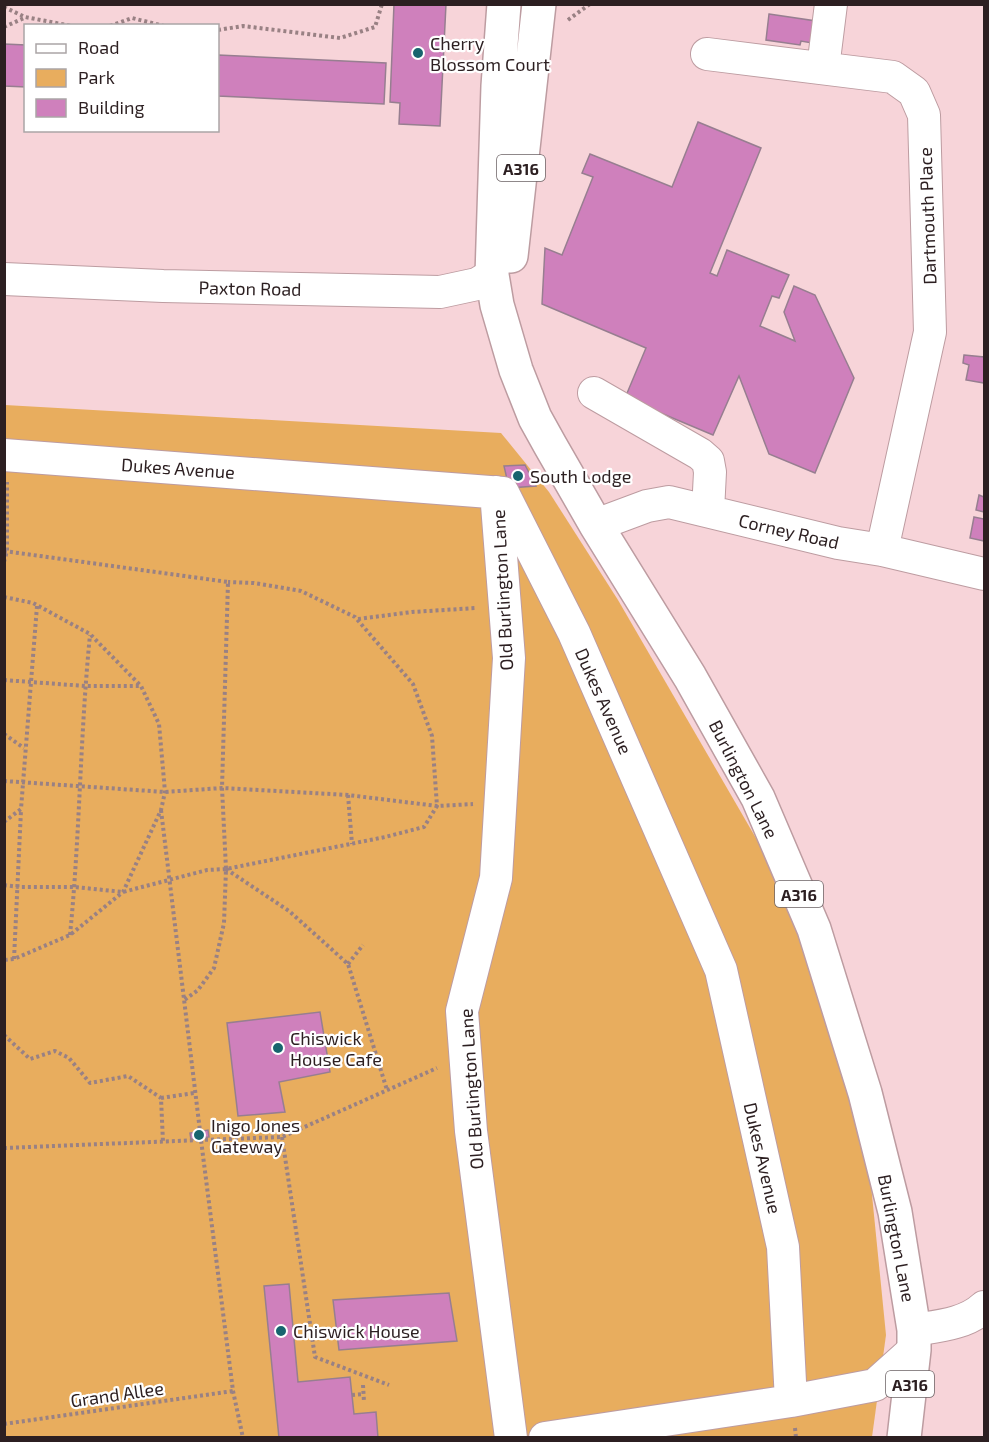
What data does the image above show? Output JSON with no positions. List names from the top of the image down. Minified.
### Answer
{"streets":{"highway":["A316","Burlington Lane"],"street":["Dartmouth Place","Paxton Road","Dukes Avenue","Corney Road","Old Burlington Lane"],"path":["Grand Allee"]},"crossings":[["A316","Burlington Lane"],["Dartmouth Place","Corney Road"],["Paxton Road","Burlington Lane"],["Dukes Avenue","Old Burlington Lane"],["Corney Road","Burlington Lane"]],"places":["Cherry Blossom Court","South Lodge","Chiswick House Cafe","Inigo Jones Gateway","Chiswick House"],"legend":["Road","Park","Building"]}
